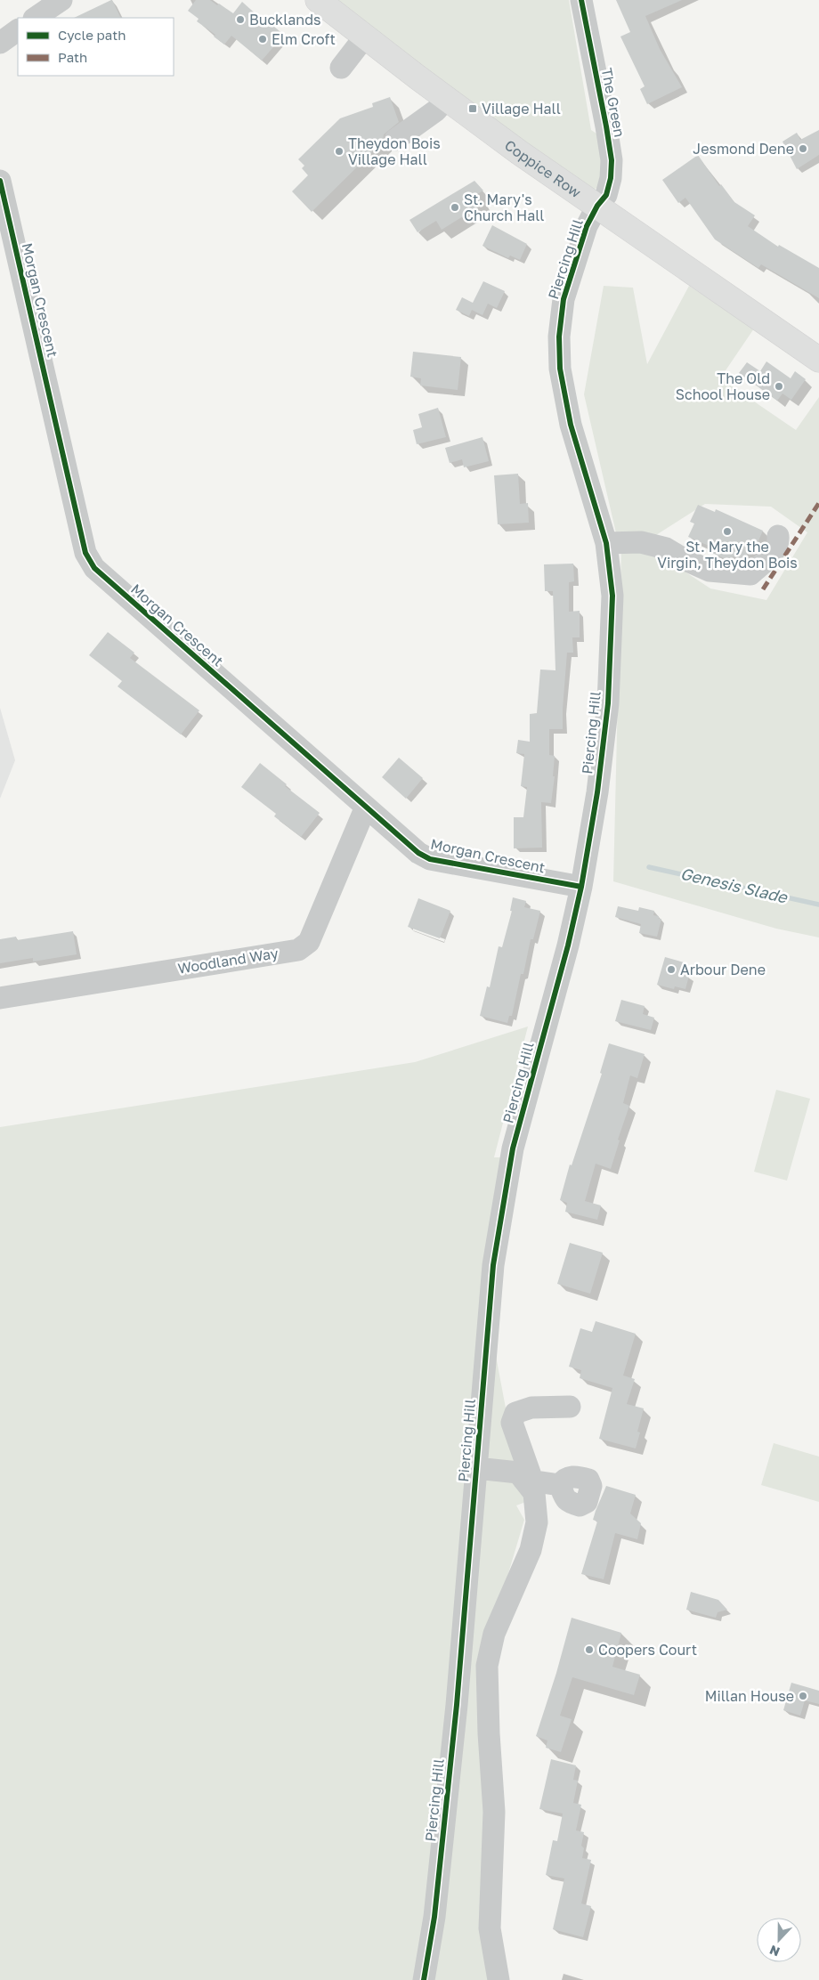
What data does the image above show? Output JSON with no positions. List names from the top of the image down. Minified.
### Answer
{"streets":{"main road":["Coppice Row"],"street":["The Green","Piercing Hill","Morgan Crescent","Woodland Way"]},"crossings":[["The Green","Coppice Row"],["The Green","Piercing Hill"],["Coppice Row","Piercing Hill"],["Piercing Hill","Morgan Crescent"],["Morgan Crescent","Woodland Way"]],"water":["Genesis Slade"],"places":{"other":["Bucklands","Elm Croft","Jesmond Dene","Theydon Bois Village Hall","St. Mary's Church Hall","The Old School House","St. Mary the Virgin, Theydon Bois","Arbour Dene","Coopers Court","Millan House"],"transit":["Village Hall"]},"legend":["Cycle path","Path"],"north":"bottom"}
